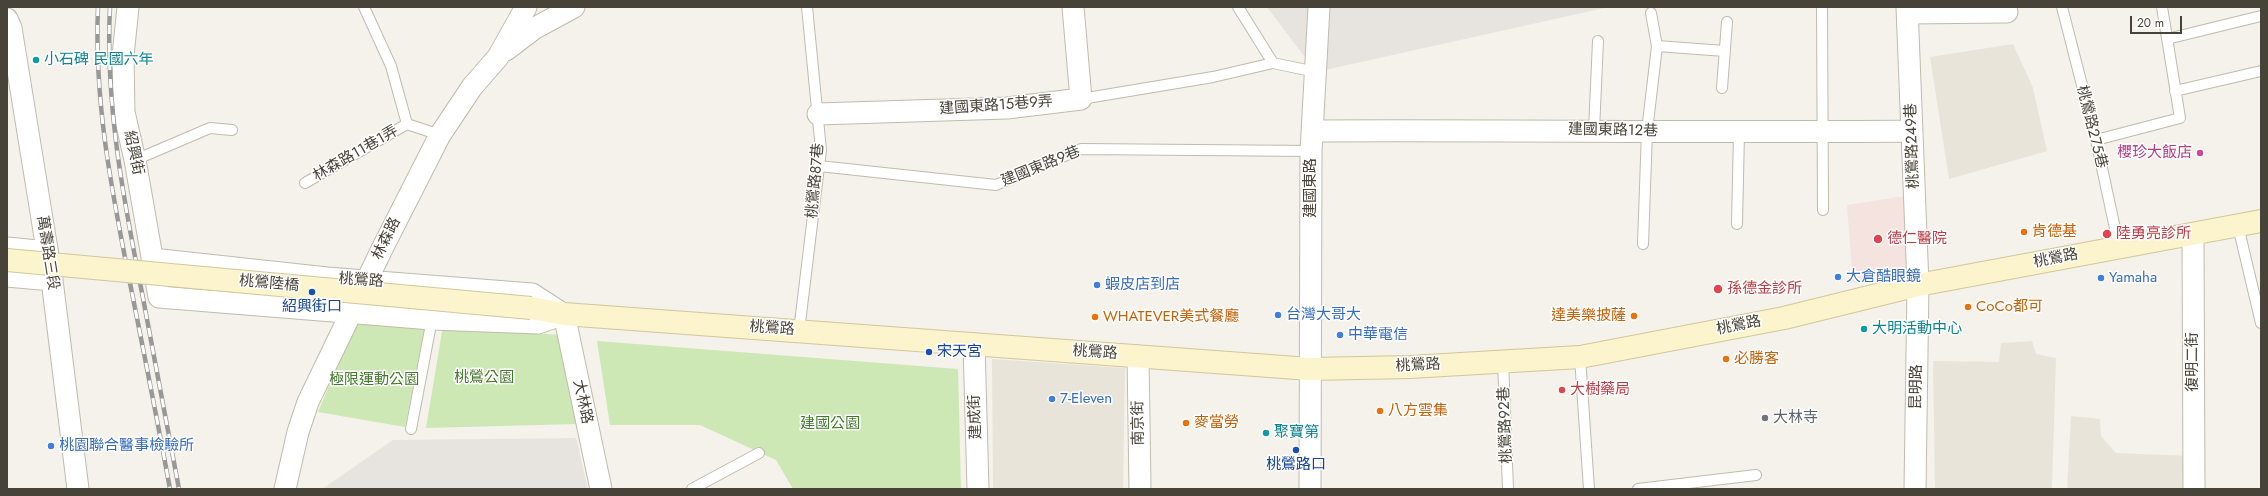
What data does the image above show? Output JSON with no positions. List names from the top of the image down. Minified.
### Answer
{"streets":{"main road":["桃鶯路","桃鶯陸橋"],"street":["建國東路15巷9弄","建國東路12巷","桃鶯路249巷","紹興街","建國東路","林森路","萬壽路三段","復明二街","昆明路","大林路","建成街","南京街"],"lane":["桃鶯路275巷","林森路11巷1弄","建國東路9巷","桃鶯路87巷","桃鶯路92巷"]},"crossings":[["建國東路15巷9弄","桃鶯路87巷"],["桃鶯路275巷","桃鶯路"],["建國東路12巷","桃鶯路249巷"],["建國東路12巷","建國東路9巷"],["建國東路12巷","建國東路"],["桃鶯路249巷","桃鶯路"],["桃鶯路249巷","昆明路"],["紹興街","桃鶯路"],["建國東路9巷","桃鶯路87巷"],["建國東路9巷","建國東路"],["桃鶯路87巷","桃鶯路"],["建國東路","桃鶯路"],["林森路","桃鶯路"],["桃鶯路","桃鶯陸橋"],["桃鶯路","復明二街"],["桃鶯路","昆明路"],["桃鶯路","大林路"],["桃鶯路","建成街"],["桃鶯路","南京街"],["桃鶯路","桃鶯路92巷"]],"parks":["桃鶯公園","極限運動公園","建國公園"],"places":["小石碑 民國六年","櫻珍大飯店","肯德基","陸勇亮診所","德仁醫院","大倉酷眼鏡","Yamaha","蝦皮店到店","孫德金診所","紹興街口","CoCo都可","台灣大哥大","達美樂披薩","WHATEVER美式餐廳","大明活動中心","中華電信","宋天宮","必勝客","大樹藥局","7-Eleven","八方雲集","大林寺","麥當勞","聚寶第","桃園聯合醫事檢驗所","桃鶯路口"],"scale_bar":"20 m"}
